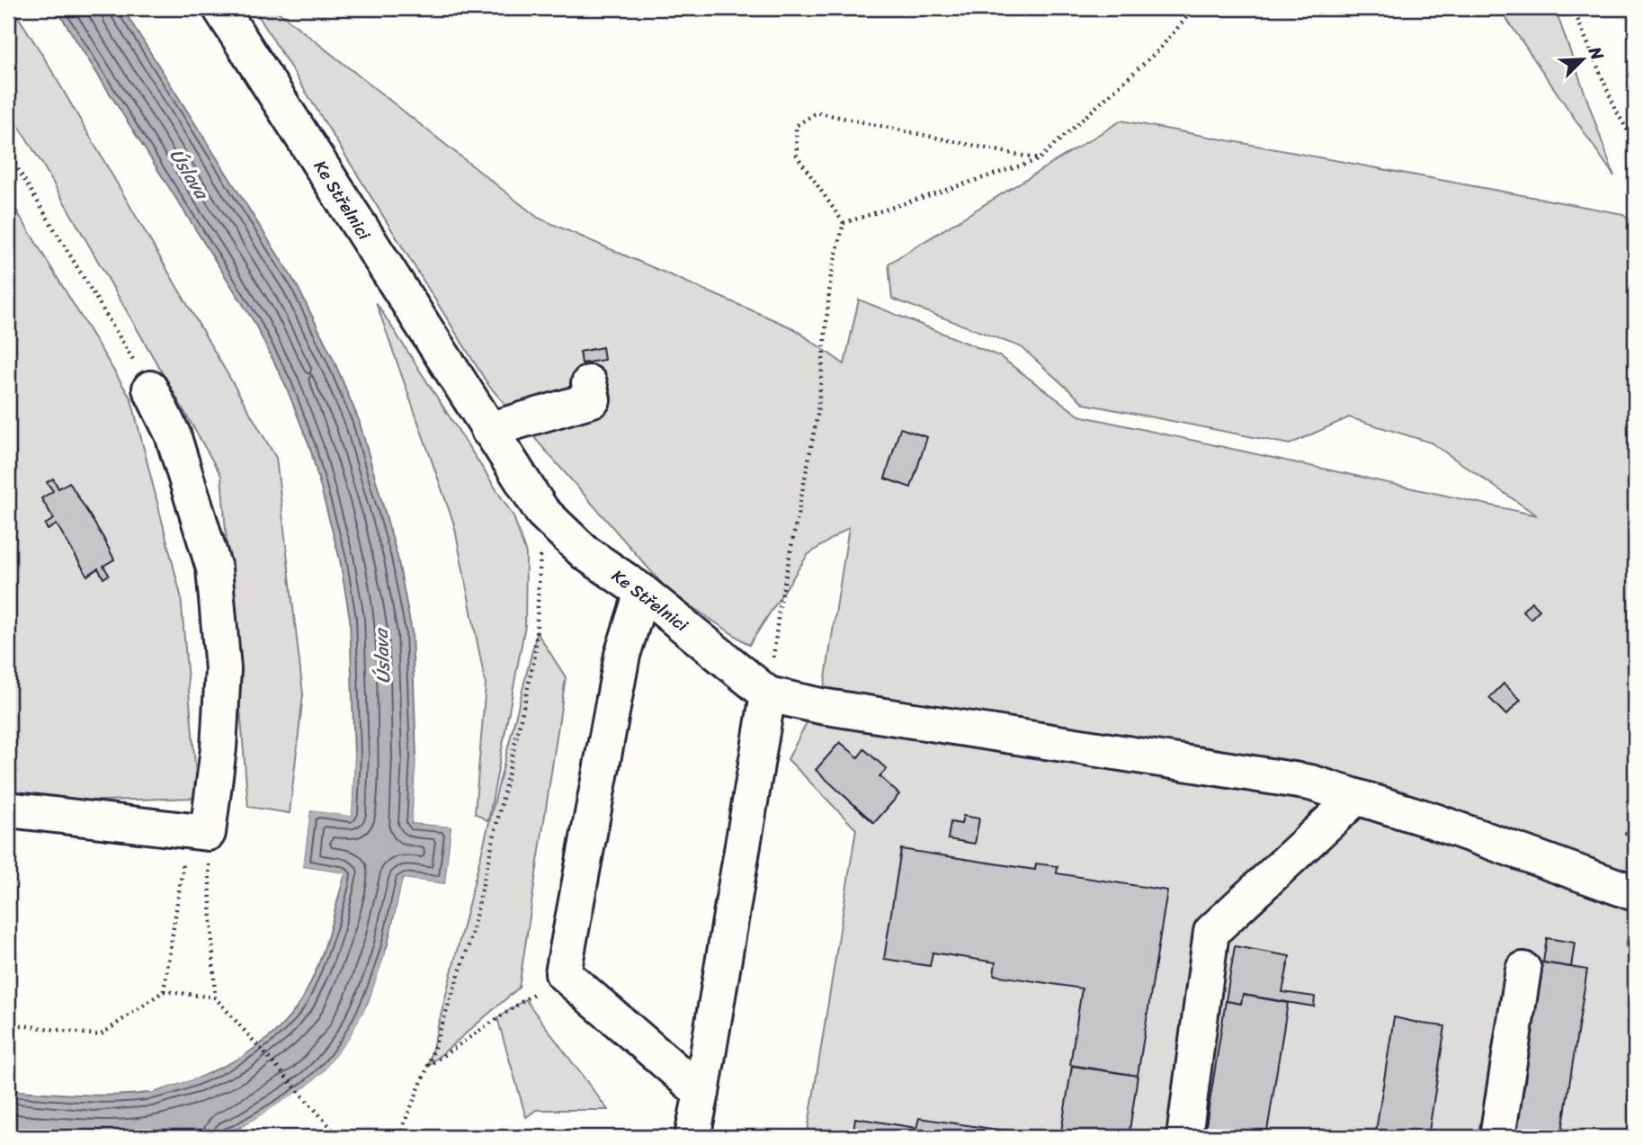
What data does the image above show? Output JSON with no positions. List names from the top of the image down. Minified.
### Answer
{"streets":{"lane":["Ke Střelnici"]},"water":["Úslava"],"north":"top right"}
